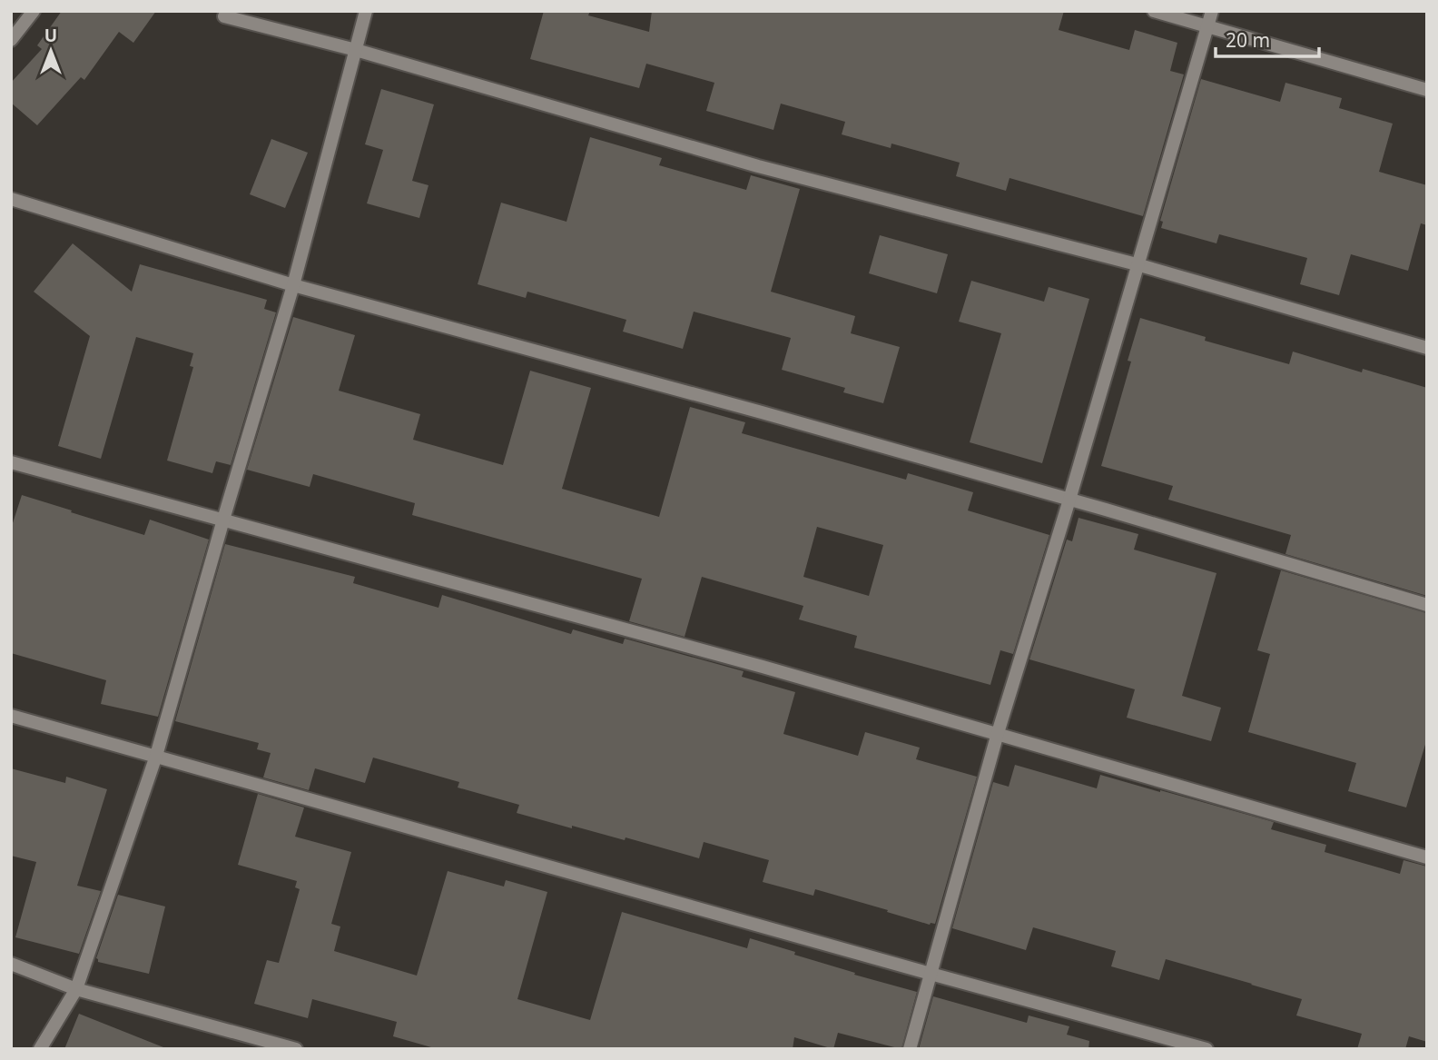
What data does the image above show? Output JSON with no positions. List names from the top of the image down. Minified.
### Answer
{"scale_bar":"20 m","north":"top"}
